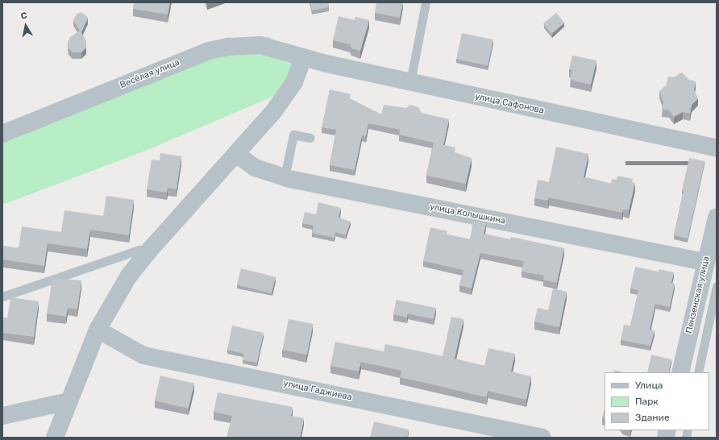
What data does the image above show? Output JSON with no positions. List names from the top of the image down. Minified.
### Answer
{"streets":{"street":["Весёлая улица","улица Сафонова","улица Колышкина","Пензенская улица","улица Гаджиева"]},"crossings":[["Весёлая улица","улица Сафонова"],["улица Колышкина","Пензенская улица"]],"legend":["Улица","Парк","Здание"],"north":"top"}
